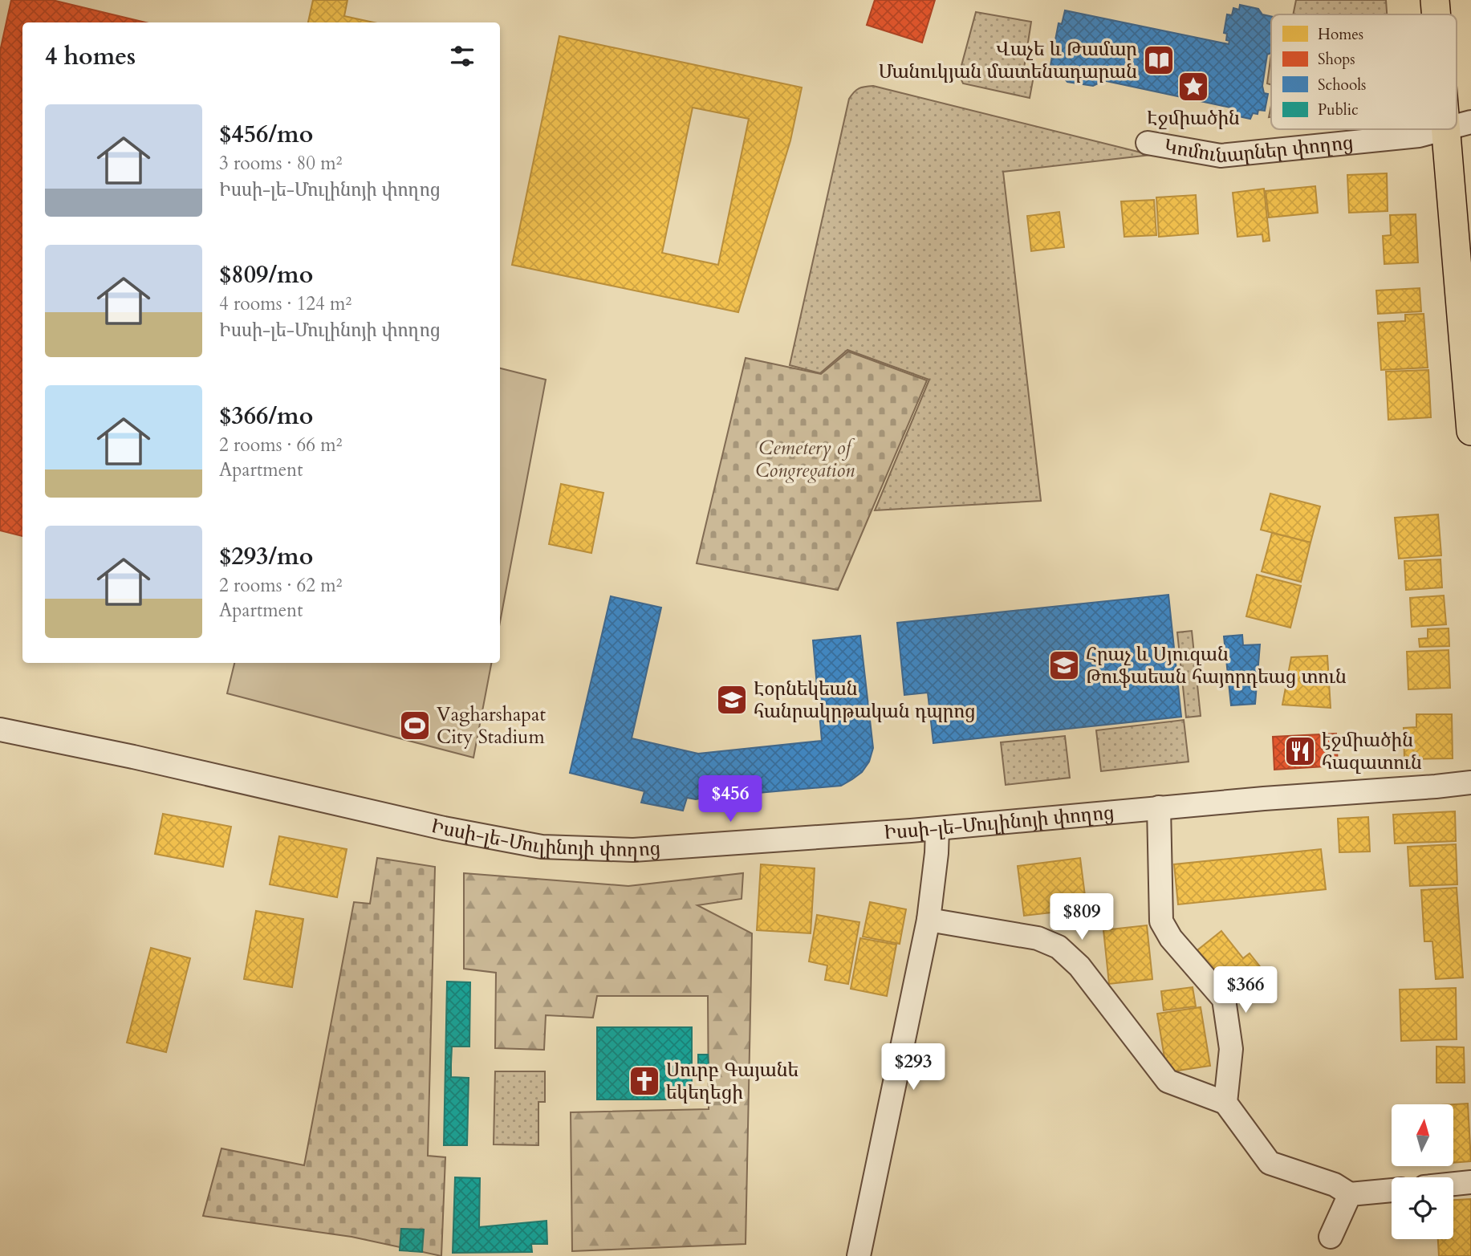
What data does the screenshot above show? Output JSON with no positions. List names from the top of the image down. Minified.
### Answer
{"streets":{"street":["Կոմունարներ փողոց","Իսսի-լե-Մուլինոյի փողոց"]},"parks":["Cemetery of Congregation"],"places":{"library":["Վաչե և Թամար Մանուկյան մատենադարան"],"place":["Էջմիածին"],"school or university":["Հրաչ և Սյուզան Թուֆաեան հայորդեաց տուն","Էօրնեկեան հանրակրթական դպրոց"],"sports":["Vagharshapat City Stadium"],"restaurant":["էջմիածին հազատուն"],"church":["Սուրբ Գայանե եկեղեցի"]},"legend":["Homes","Shops","Schools","Public"],"north":"top","page":{"heading":"4 homes","list":[{"name":"$456/mo","note":"3 rooms · 80 m² · Իսսի-լե-Մուլինոյի փողոց"},{"name":"$809/mo","note":"4 rooms · 124 m² · Իսսի-լե-Մուլինոյի փողոց"},{"name":"$366/mo","note":"2 rooms · 66 m² · Apartment"},{"name":"$293/mo","note":"2 rooms · 62 m² · Apartment"}],"price":["$456","$809","$366","$293"]}}
